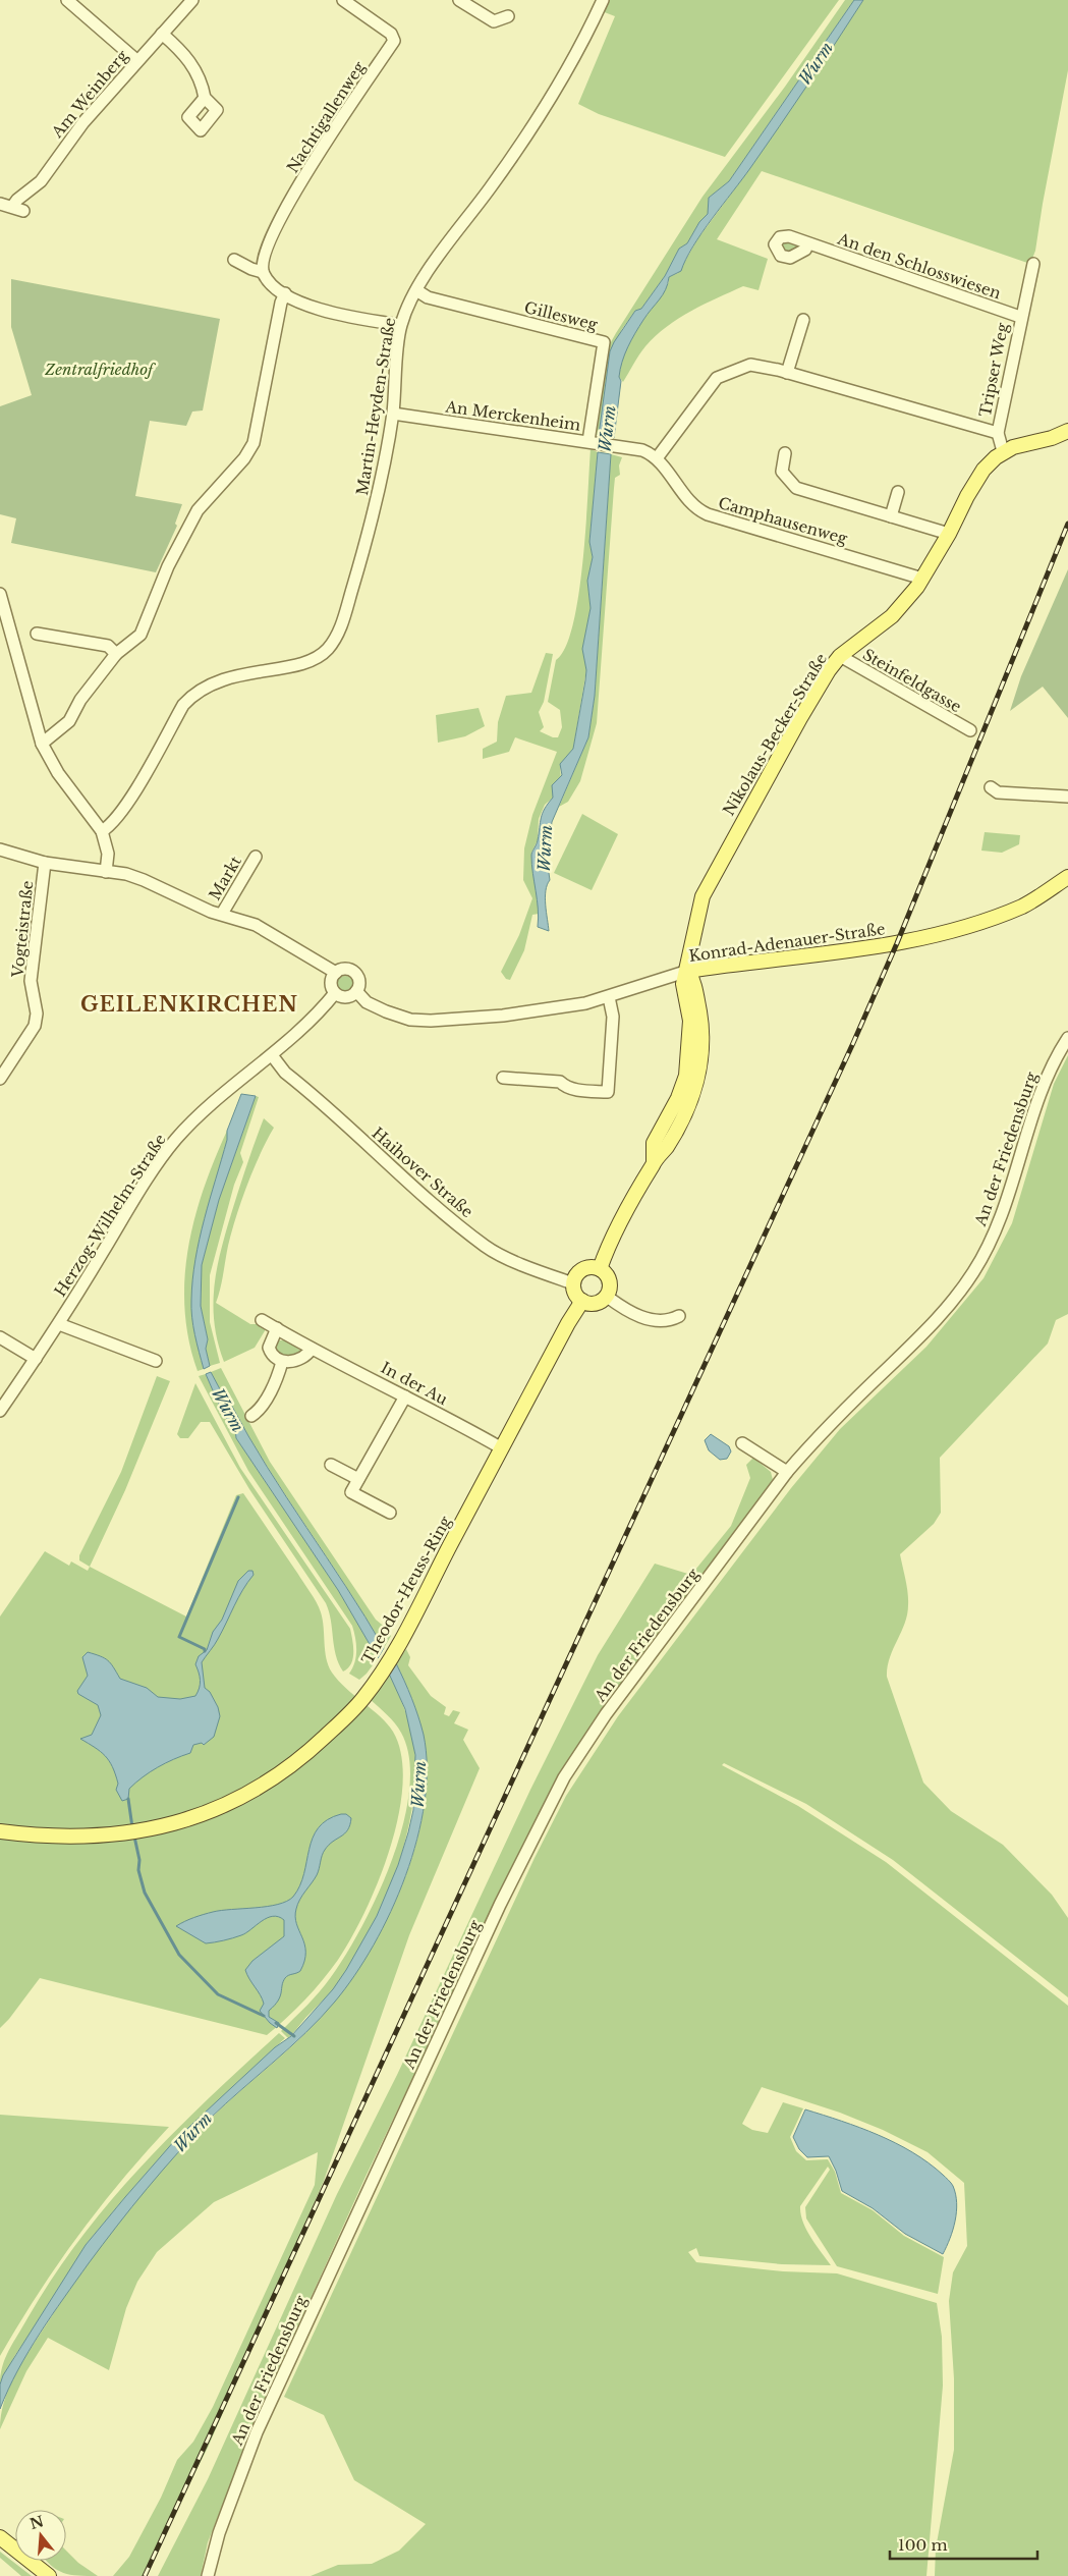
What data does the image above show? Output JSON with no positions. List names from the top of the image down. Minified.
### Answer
{"streets":{"main road":["Nikolaus-Becker-Straße","Konrad-Adenauer-Straße","Theodor-Heuss-Ring"],"street":["Am Weinberg","Nachtigallenweg","An den Schlosswiesen","Gillesweg","Tripser Weg","Martin-Heyden-Straße","An Merckenheim","Camphausenweg","Steinfeldgasse","Markt","Vogteistraße","An der Friedensburg","Haihover Straße","Herzog-Wilhelm-Straße","In der Au"]},"crossings":[["An den Schlosswiesen","Tripser Weg"],["Gillesweg","Martin-Heyden-Straße"],["Gillesweg","An Merckenheim"],["Tripser Weg","Nikolaus-Becker-Straße"],["Martin-Heyden-Straße","An Merckenheim"],["An Merckenheim","Camphausenweg"],["Camphausenweg","Nikolaus-Becker-Straße"],["Steinfeldgasse","Nikolaus-Becker-Straße"],["Nikolaus-Becker-Straße","Konrad-Adenauer-Straße"],["Konrad-Adenauer-Straße","Herzog-Wilhelm-Straße"],["Haihover Straße","Herzog-Wilhelm-Straße"],["Haihover Straße","Theodor-Heuss-Ring"],["In der Au","Theodor-Heuss-Ring"]],"districts":["GEILENKIRCHEN"],"water":["Wurm"],"parks":["Zentralfriedhof"],"scale_bar":"100 m","north":"top"}
